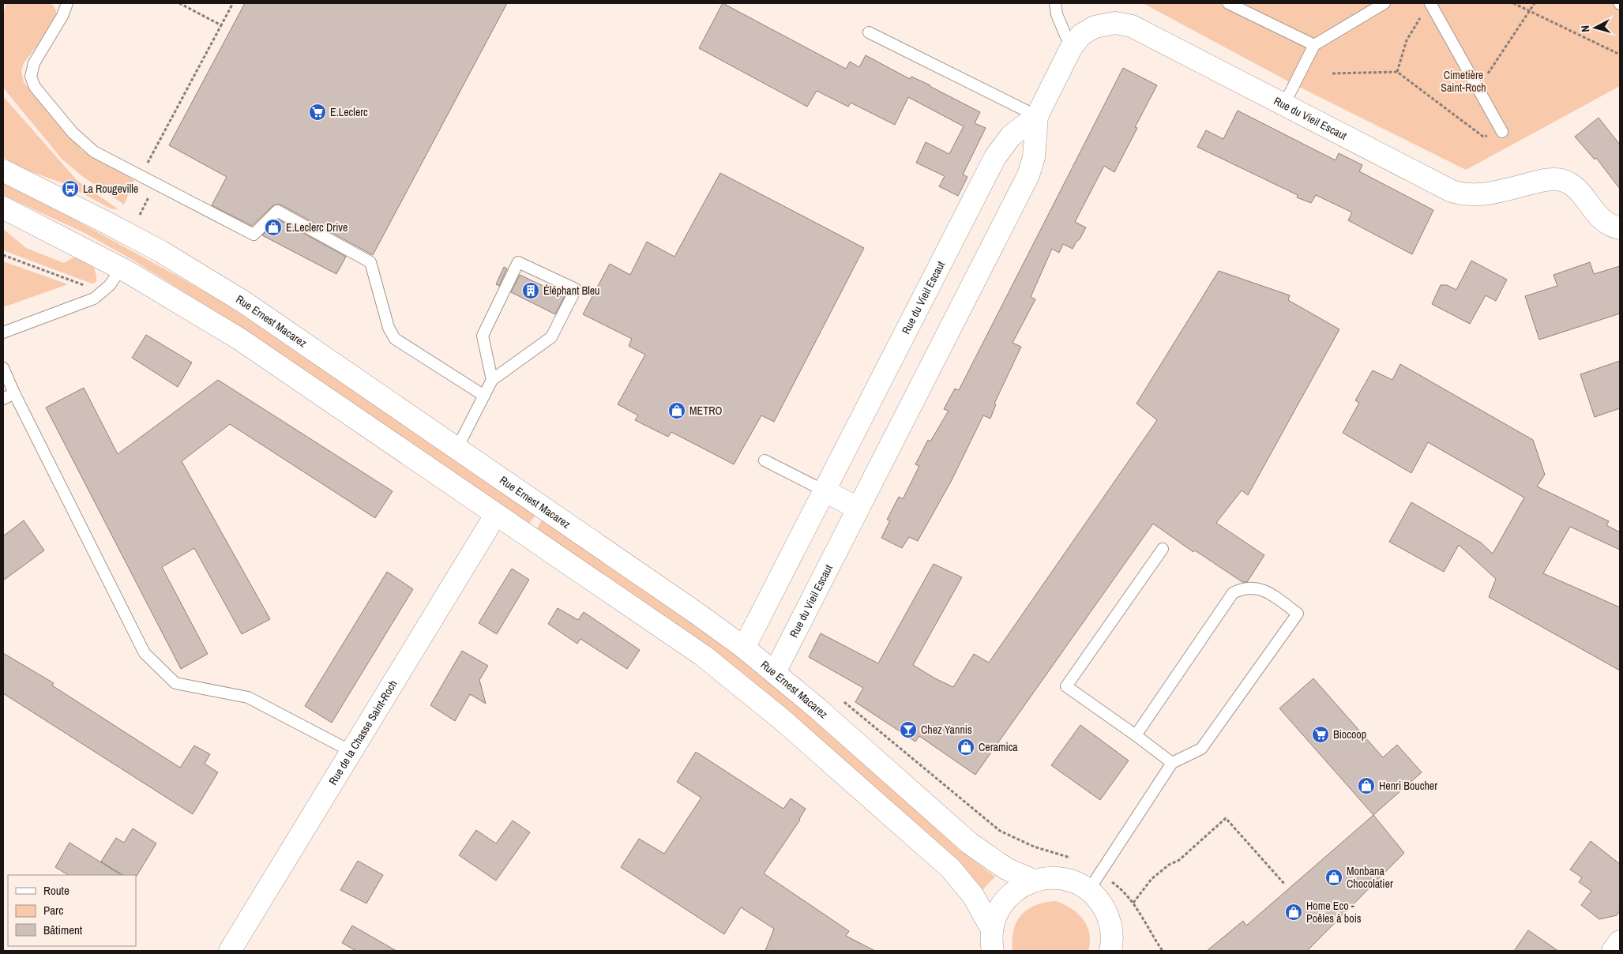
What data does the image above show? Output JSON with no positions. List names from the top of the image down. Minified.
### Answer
{"streets":{"main road":["Rue du Vieil Escaut","Rue Ernest Macarez","Rue de la Chasse Saint-Roch"]},"crossings":[["Rue du Vieil Escaut","Rue Ernest Macarez"],["Rue Ernest Macarez","Rue de la Chasse Saint-Roch"]],"parks":["Cimetière Saint-Roch"],"places":{"supermarket":["E.Leclerc","Biocoop"],"bus stop":["La Rougeville"],"shop":["E.Leclerc Drive","METRO","Ceramica","Henri Boucher","Monbana Chocolatier","Home Eco - Poêles à bois"],"building":["Éléphant Bleu"],"bar":["Chez Yannis"]},"legend":["Route","Parc","Bâtiment"],"north":"left"}
